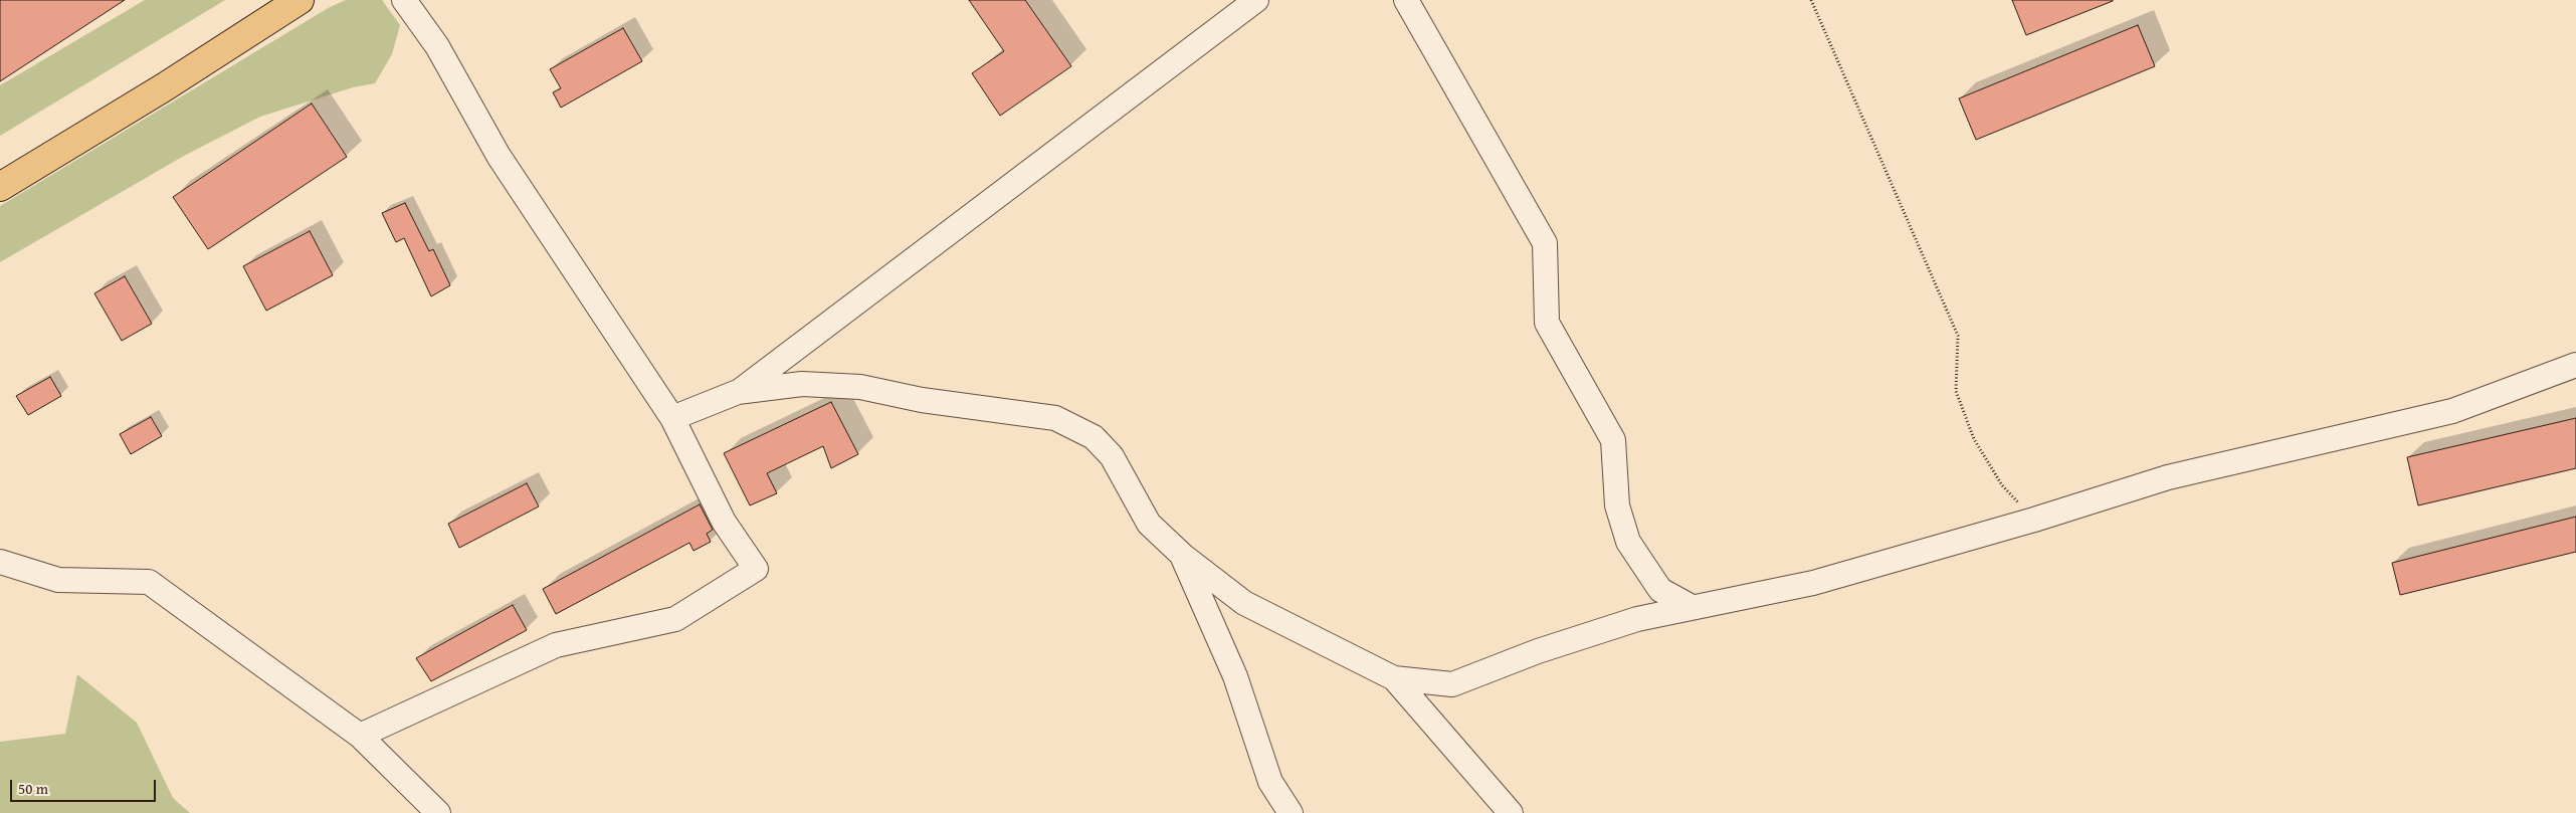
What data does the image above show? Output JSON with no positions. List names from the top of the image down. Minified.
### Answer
{"scale_bar":"50 m"}
